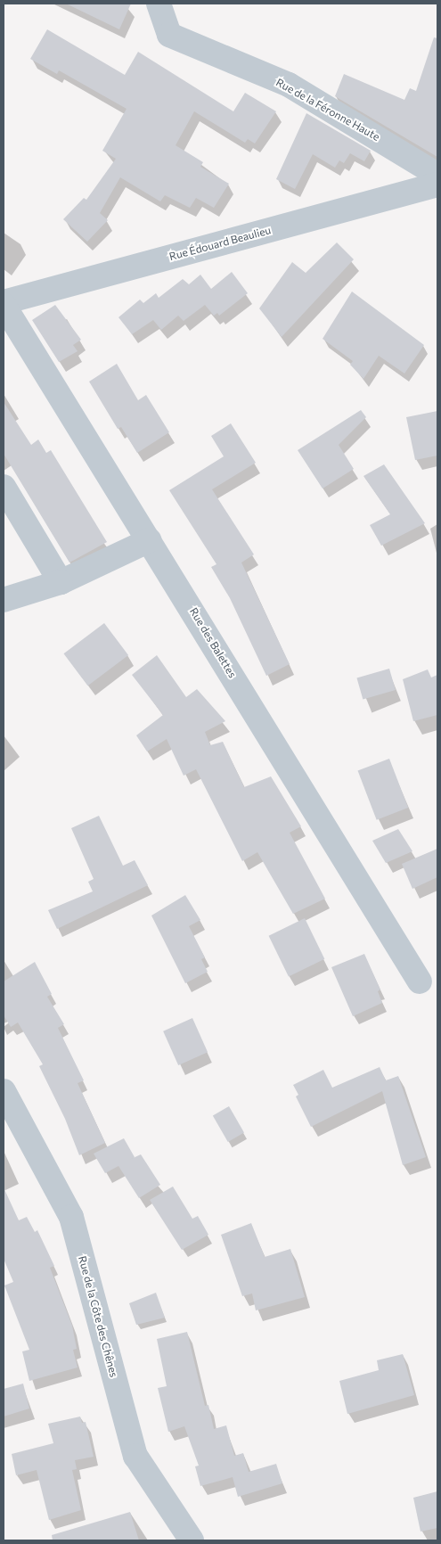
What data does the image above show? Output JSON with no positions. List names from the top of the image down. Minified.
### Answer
{"streets":{"street":["Rue de la Féronne Haute","Rue Édouard Beaulieu","Rue des Balettes","Rue de la Côte des Chênes"]},"crossings":[["Rue Édouard Beaulieu","Rue des Balettes"]]}
